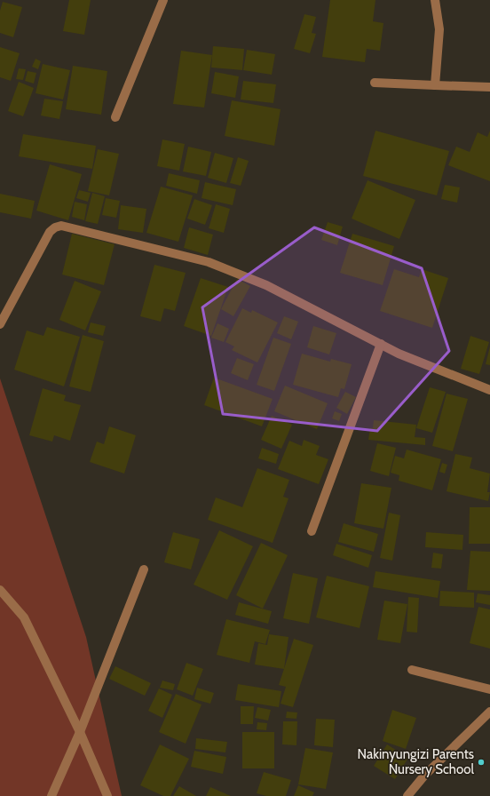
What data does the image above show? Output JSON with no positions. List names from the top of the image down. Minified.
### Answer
{"places":["Nakinyungizi Parents Nursery School"]}
